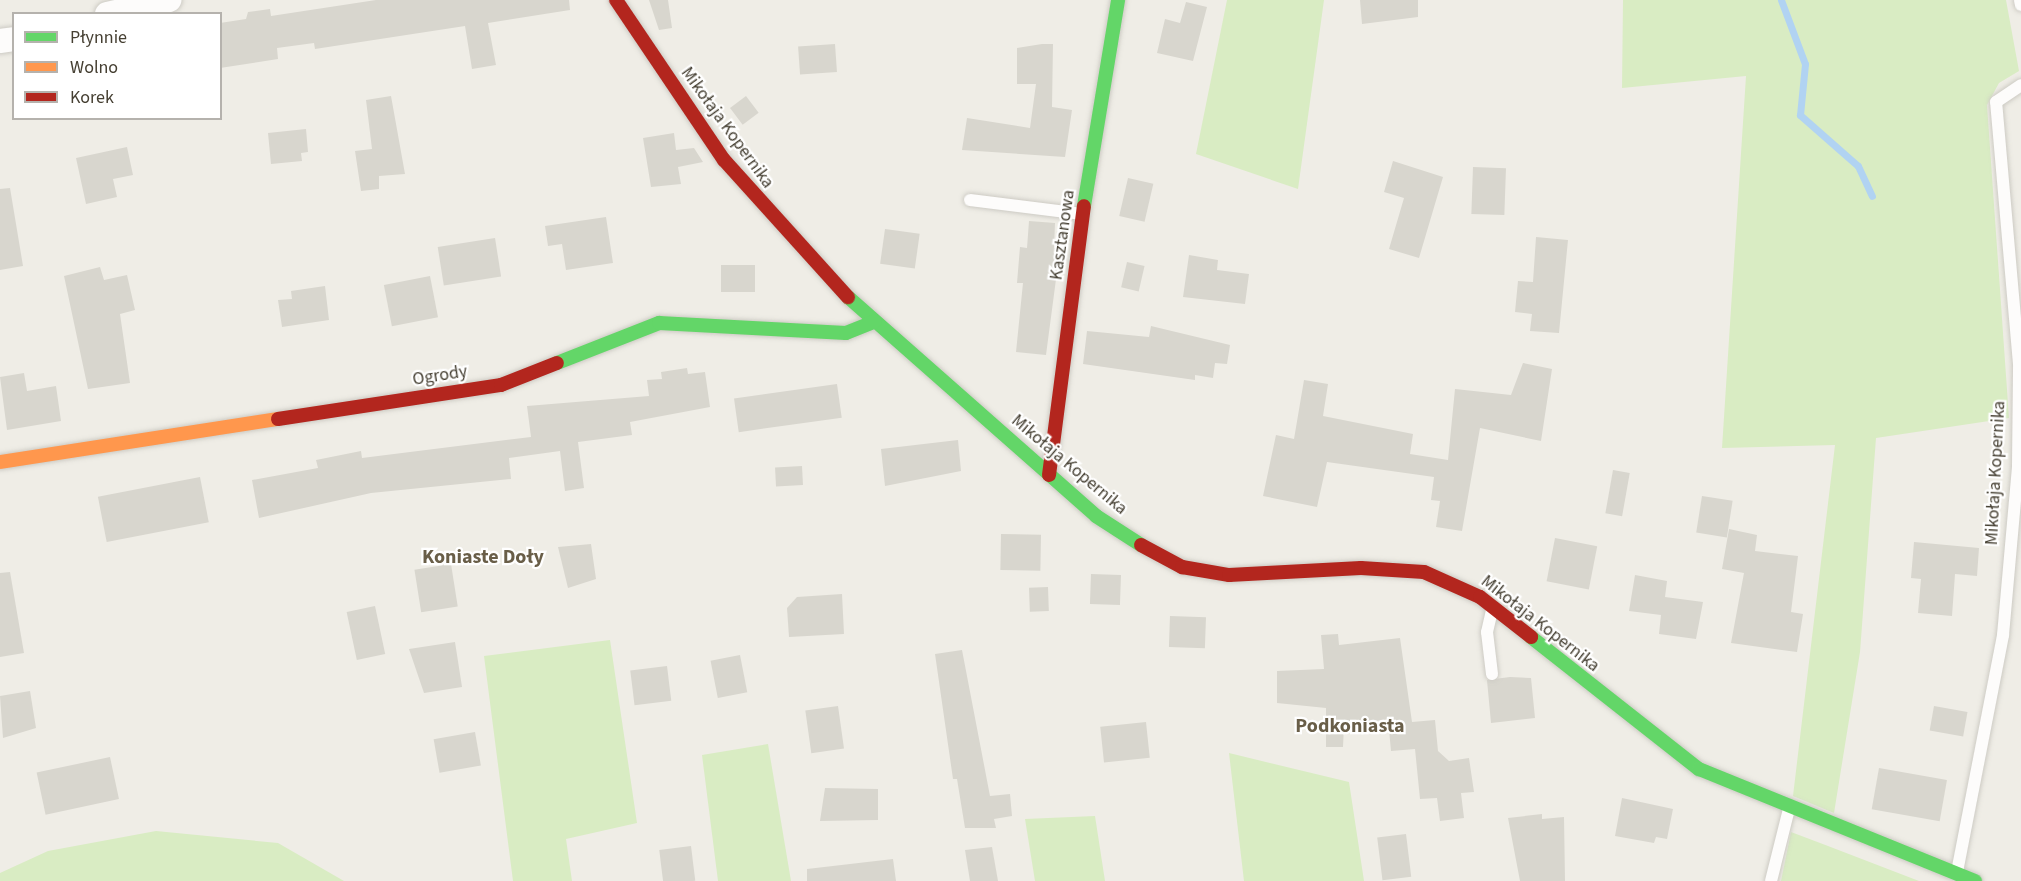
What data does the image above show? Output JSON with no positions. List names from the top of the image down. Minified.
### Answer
{"streets":{"street":["Mikołaja Kopernika","Kasztanowa","Ogrody"]},"crossings":[["Mikołaja Kopernika","Kasztanowa"],["Mikołaja Kopernika","Ogrody"]],"districts":["Koniaste Doły","Podkoniasta"],"legend":["Płynnie","Wolno","Korek"]}
